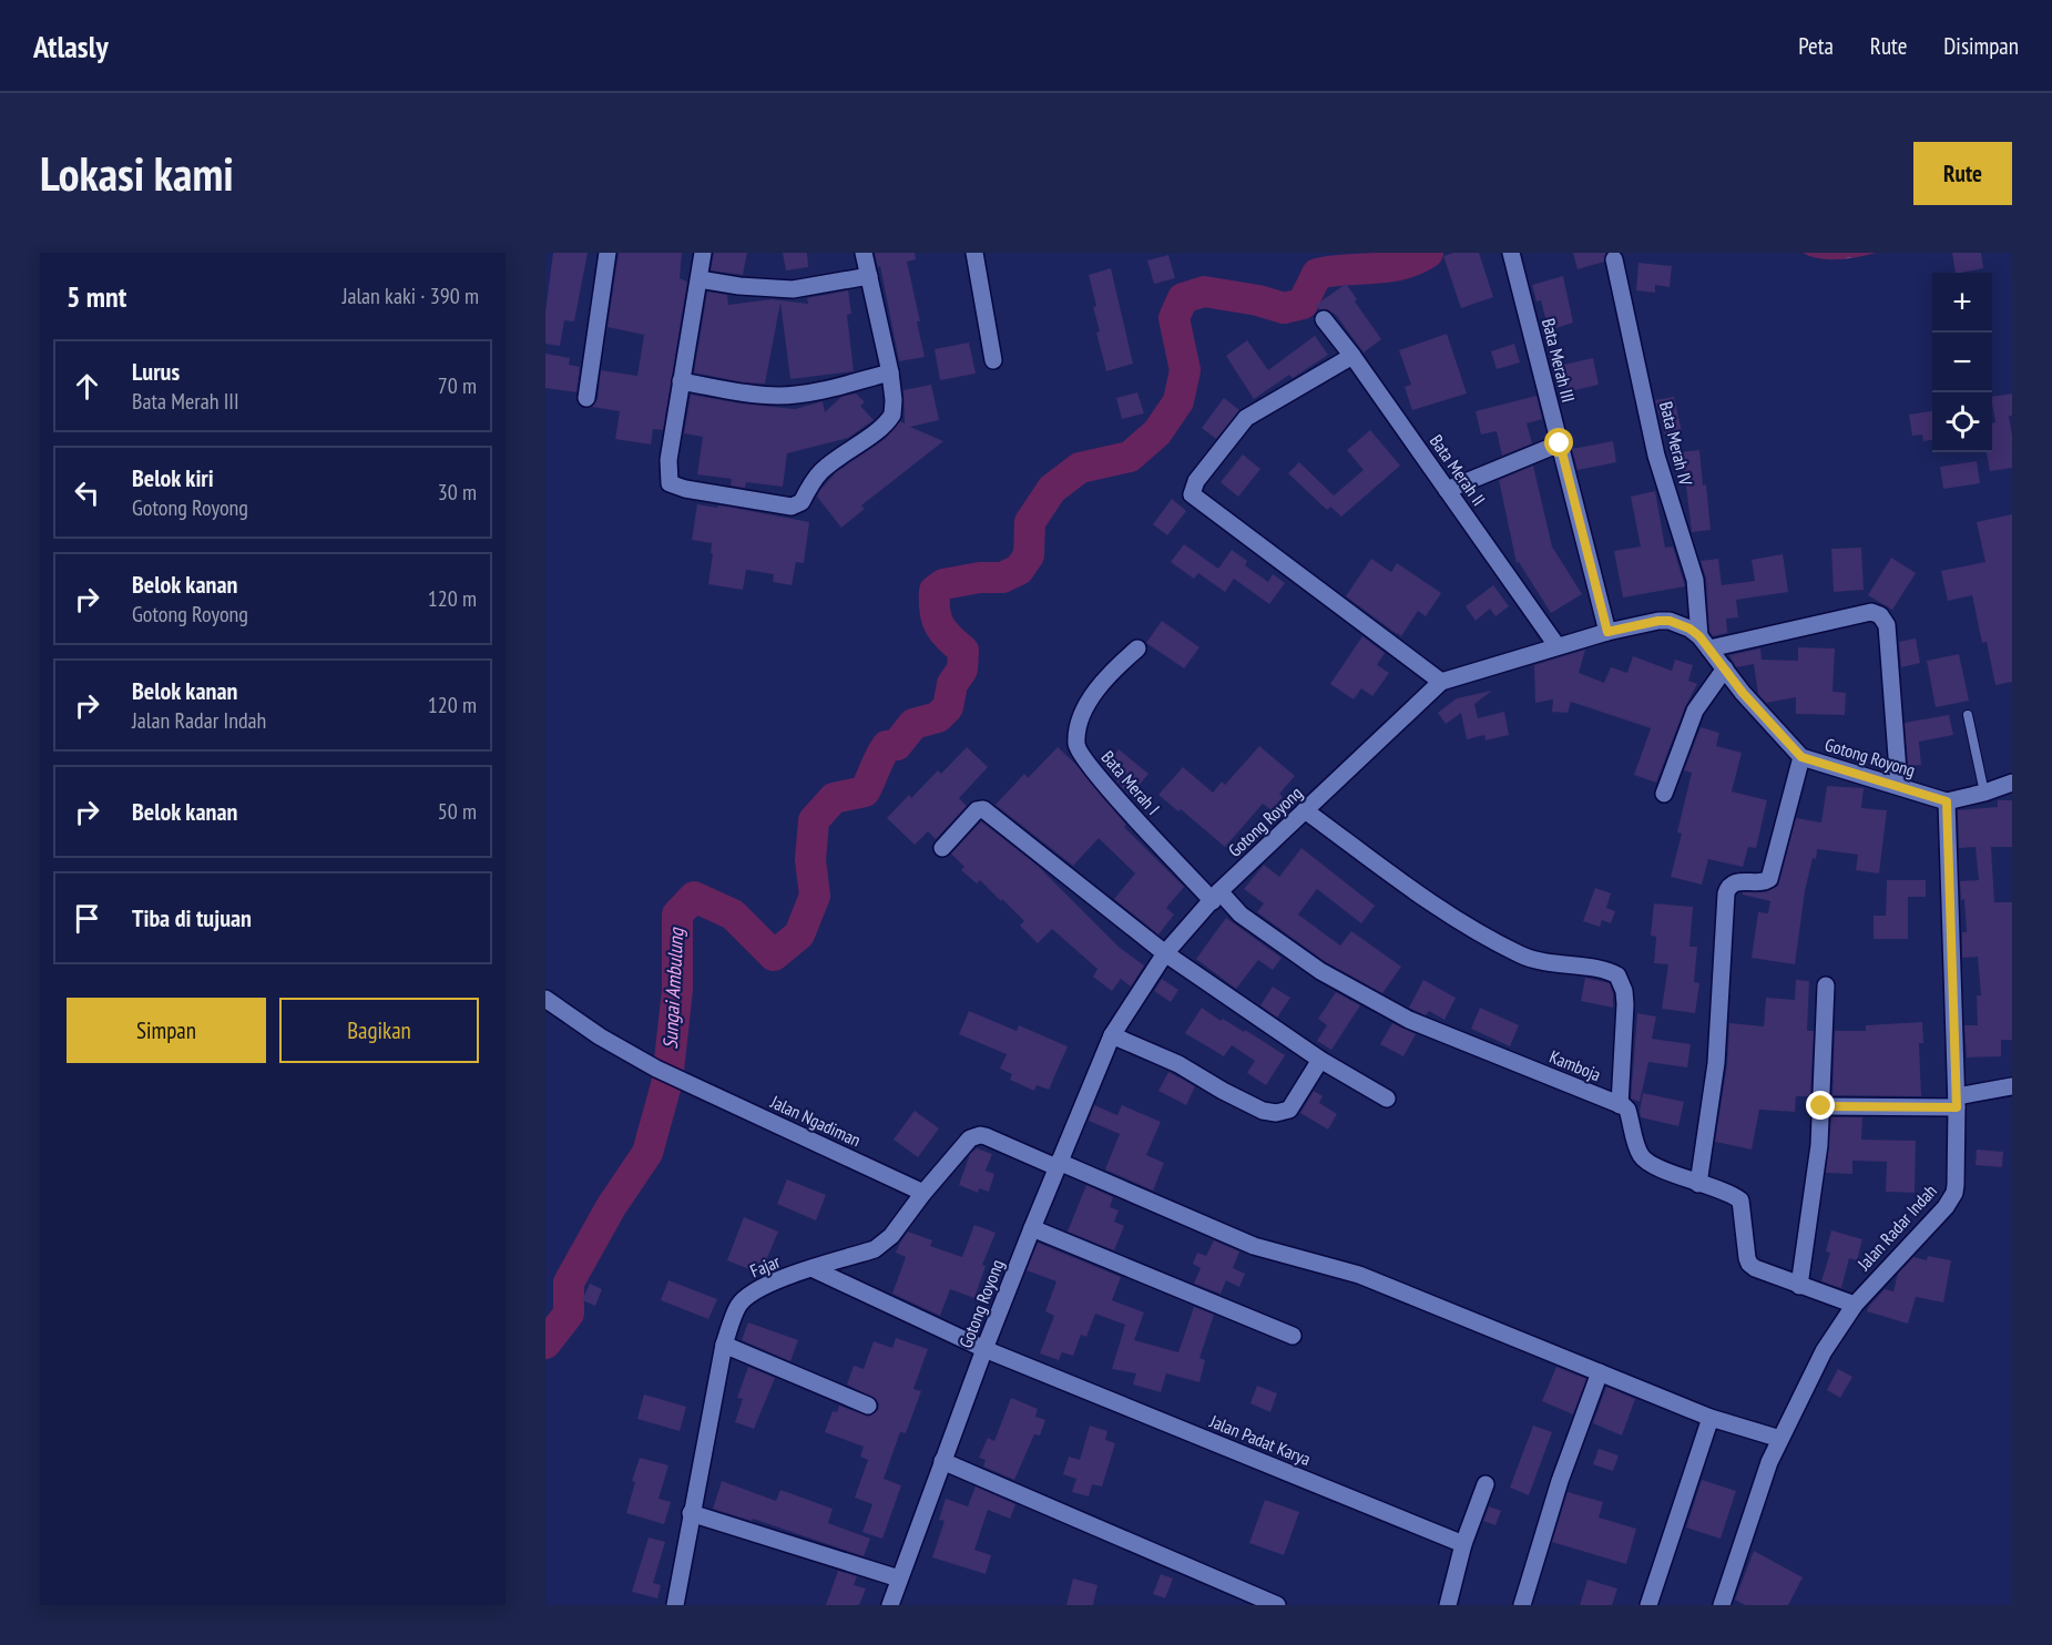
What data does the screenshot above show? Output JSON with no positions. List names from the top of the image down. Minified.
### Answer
{"streets":{"street":["Bata Merah III","Bata Merah IV","Bata Merah II","Gotong Royong","Bata Merah I","Kamboja","Jalan Ngadiman","Jalan Radar Indah","Fajar","Jalan Padat Karya"]},"crossings":[["Bata Merah III","Gotong Royong"],["Bata Merah IV","Gotong Royong"],["Bata Merah II","Gotong Royong"],["Gotong Royong","Bata Merah I"],["Gotong Royong","Kamboja"],["Gotong Royong","Jalan Radar Indah"],["Gotong Royong","Fajar"],["Gotong Royong","Jalan Padat Karya"],["Bata Merah I","Kamboja"],["Jalan Ngadiman","Fajar"],["Fajar","Jalan Padat Karya"]],"water":["Sungai Ambulung"],"page":{"header":"Atlasly","nav":["Peta","Rute","Disimpan"],"buttons":["Rute",["Simpan","Bagikan"]],"title":"Lokasi kami","heading":["5 mnt","Jalan kaki · 390 m"],"map_buttons":["+","−"],"list":[["Lurus","Bata Merah III","70 m"],["Belok kiri","Gotong Royong","30 m"],["Belok kanan","Gotong Royong","120 m"],["Belok kanan","Jalan Radar Indah","120 m"],["Belok kanan","50 m"],"Tiba di tujuan"]}}
